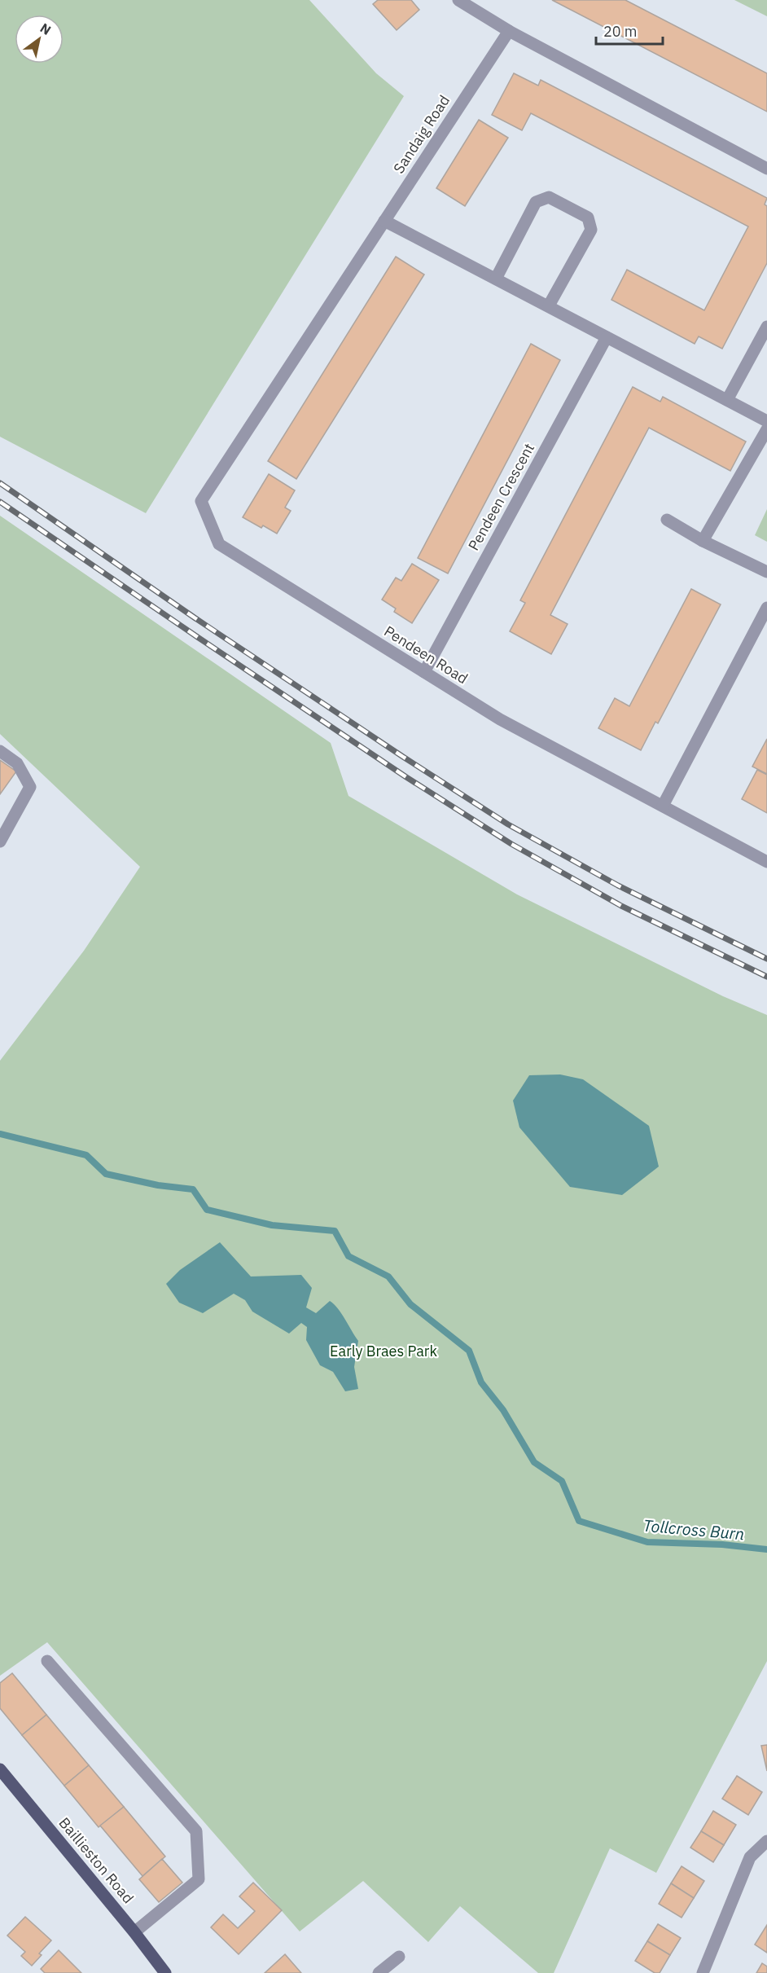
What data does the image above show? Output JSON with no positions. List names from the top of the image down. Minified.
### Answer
{"streets":{"main road":["Baillieston Road"],"street":["Sandaig Road","Pendeen Crescent","Pendeen Road"]},"crossings":[["Sandaig Road","Pendeen Road"],["Pendeen Crescent","Pendeen Road"]],"water":["Tollcross Burn"],"parks":["Early Braes Park"],"scale_bar":"20 m","north":"top right"}
